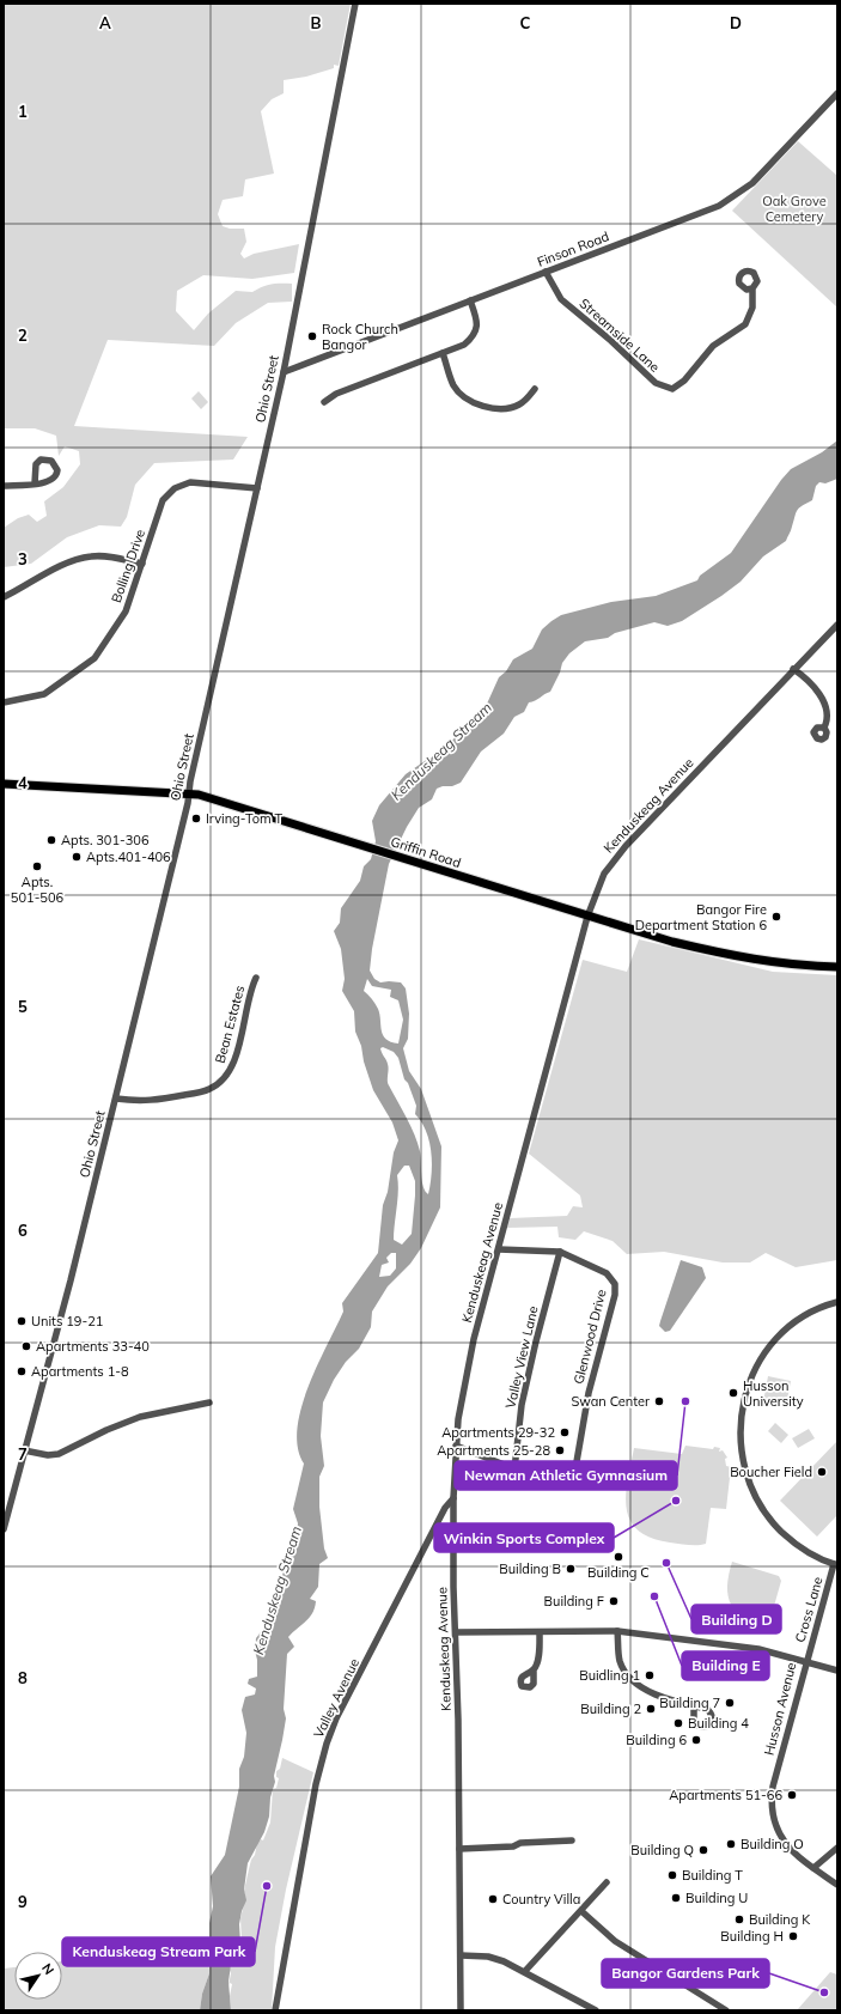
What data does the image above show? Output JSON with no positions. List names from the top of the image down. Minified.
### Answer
{"streets":{"main road":["Griffin Road"],"street":["Finson Road","Streamside Lane","Ohio Street","Bolling Drive","Kenduskeag Avenue","Bean Estates","Glenwood Drive","Valley View Lane","Cross Lane","Valley Avenue","Husson Avenue"]},"crossings":[["Finson Road","Streamside Lane"],["Finson Road","Ohio Street"],["Ohio Street","Bolling Drive"],["Ohio Street","Griffin Road"],["Ohio Street","Bean Estates"],["Kenduskeag Avenue","Griffin Road"],["Kenduskeag Avenue","Glenwood Drive"],["Kenduskeag Avenue","Valley Avenue"],["Kenduskeag Avenue","Husson Avenue"],["Glenwood Drive","Valley View Lane"],["Cross Lane","Husson Avenue"]],"water":["Kenduskeag Stream"],"parks":["Oak Grove Cemetery"],"places":["Rock Church Bangor","Irving-Tom T","Apts. 301-306","Apts.401-406","Apts. 501-506","Bangor Fire Department Station 6","Units 19-21","Apartments 33-40","Apartments 1-8","Husson University","Swan Center","Newman Athletic Gymnasium","Apartments 29-32","Apartments 25-28","Boucher Field","Winkin Sports Complex","Building C","Building D","Building B","Building E","Building F","Buidling 1","Building 7","Building 2","Building 4","Building 6","Apartments 51-66","Building O","Building Q","Building T","Kenduskeag Stream Park","Building U","Country Villa","Building K","Building H","Bangor Gardens Park"],"north":"top right","grid":{"columns":["A","B","C","D"],"rows":["1","2","3","4","5","6","7","8","9"]}}
